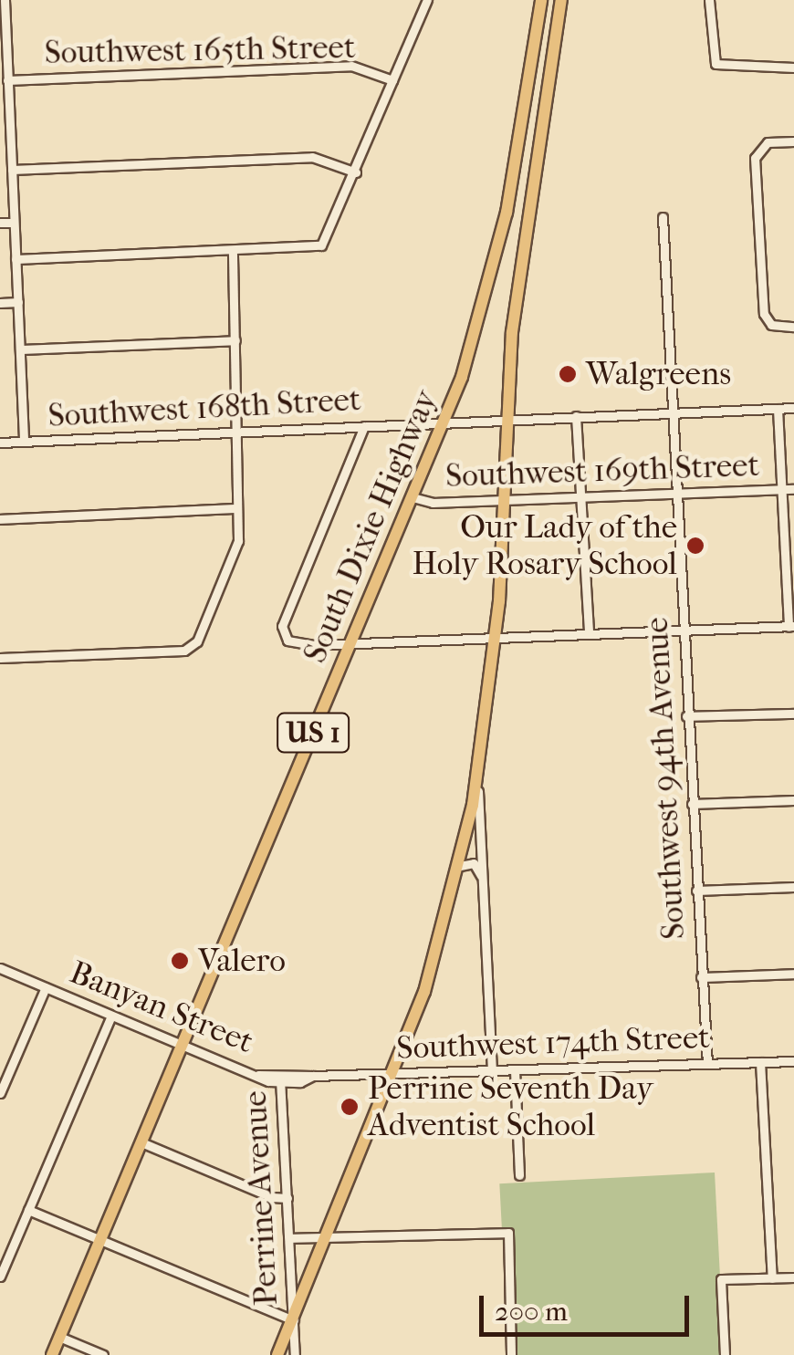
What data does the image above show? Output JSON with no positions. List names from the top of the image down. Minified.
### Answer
{"streets":{"highway":["South Dixie Highway","US 1"],"street":["Southwest 165th Street","Southwest 168th Street","Southwest 169th Street","Southwest 94th Avenue","Banyan Street","Southwest 174th Street","Perrine Avenue"]},"crossings":[["Southwest 168th Street","South Dixie Highway"],["Southwest 168th Street","Southwest 94th Avenue"],["Southwest 169th Street","South Dixie Highway"],["Southwest 169th Street","Southwest 94th Avenue"],["South Dixie Highway","Banyan Street"],["Southwest 94th Avenue","Southwest 174th Street"],["Banyan Street","Southwest 174th Street"],["Banyan Street","Perrine Avenue"]],"places":["Walgreens","Our Lady of the Holy Rosary School","Valero","Perrine Seventh Day Adventist School"],"scale_bar":"200 m"}
